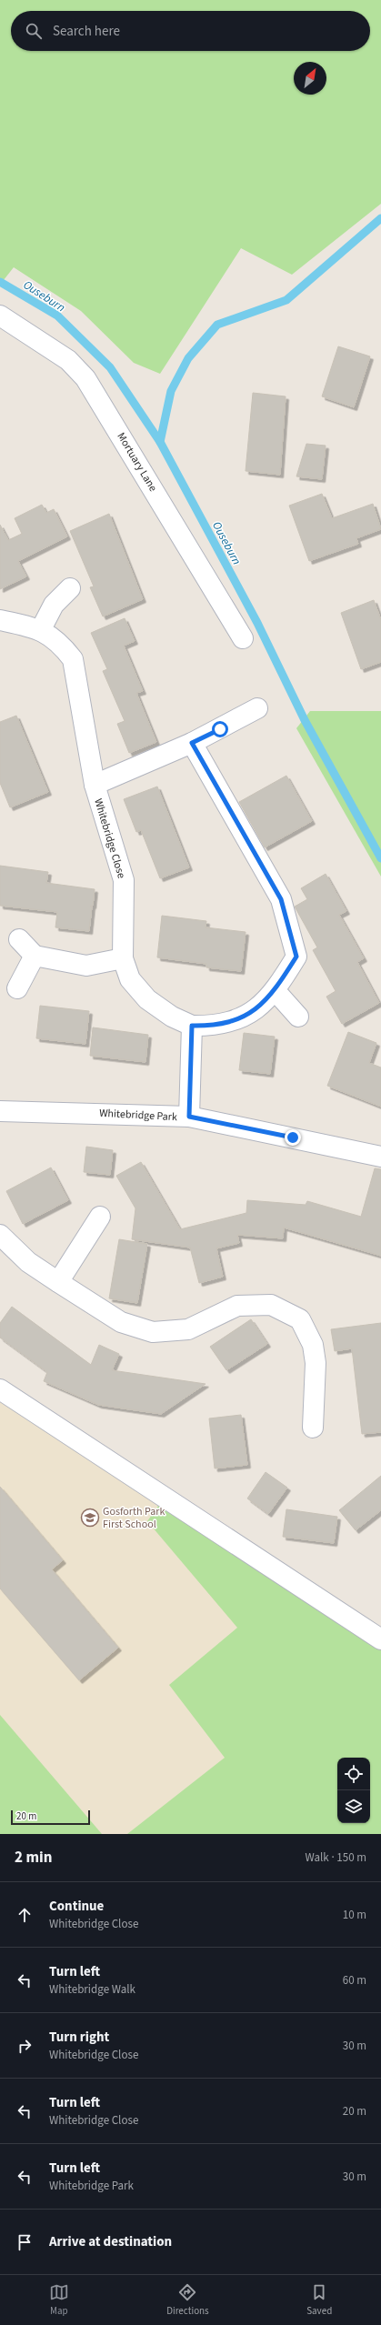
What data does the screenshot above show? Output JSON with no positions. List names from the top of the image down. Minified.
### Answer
{"streets":{"street":["Mortuary Lane","Whitebridge Close","Whitebridge Park"]},"water":["Ouseburn"],"places":{"school or university":["Gosforth Park First School"]},"scale_bar":"20 m","north":"top right","page":{"search":"Search here","scale":"20 m","heading":["2 min","Walk · 150 m"],"list":[["Continue","Whitebridge Close","10 m"],["Turn left","Whitebridge Walk","60 m"],["Turn right","Whitebridge Close","30 m"],["Turn left","Whitebridge Close","20 m"],["Turn left","Whitebridge Park","30 m"],"Arrive at destination"],"nav":["Map","Directions","Saved"]}}
